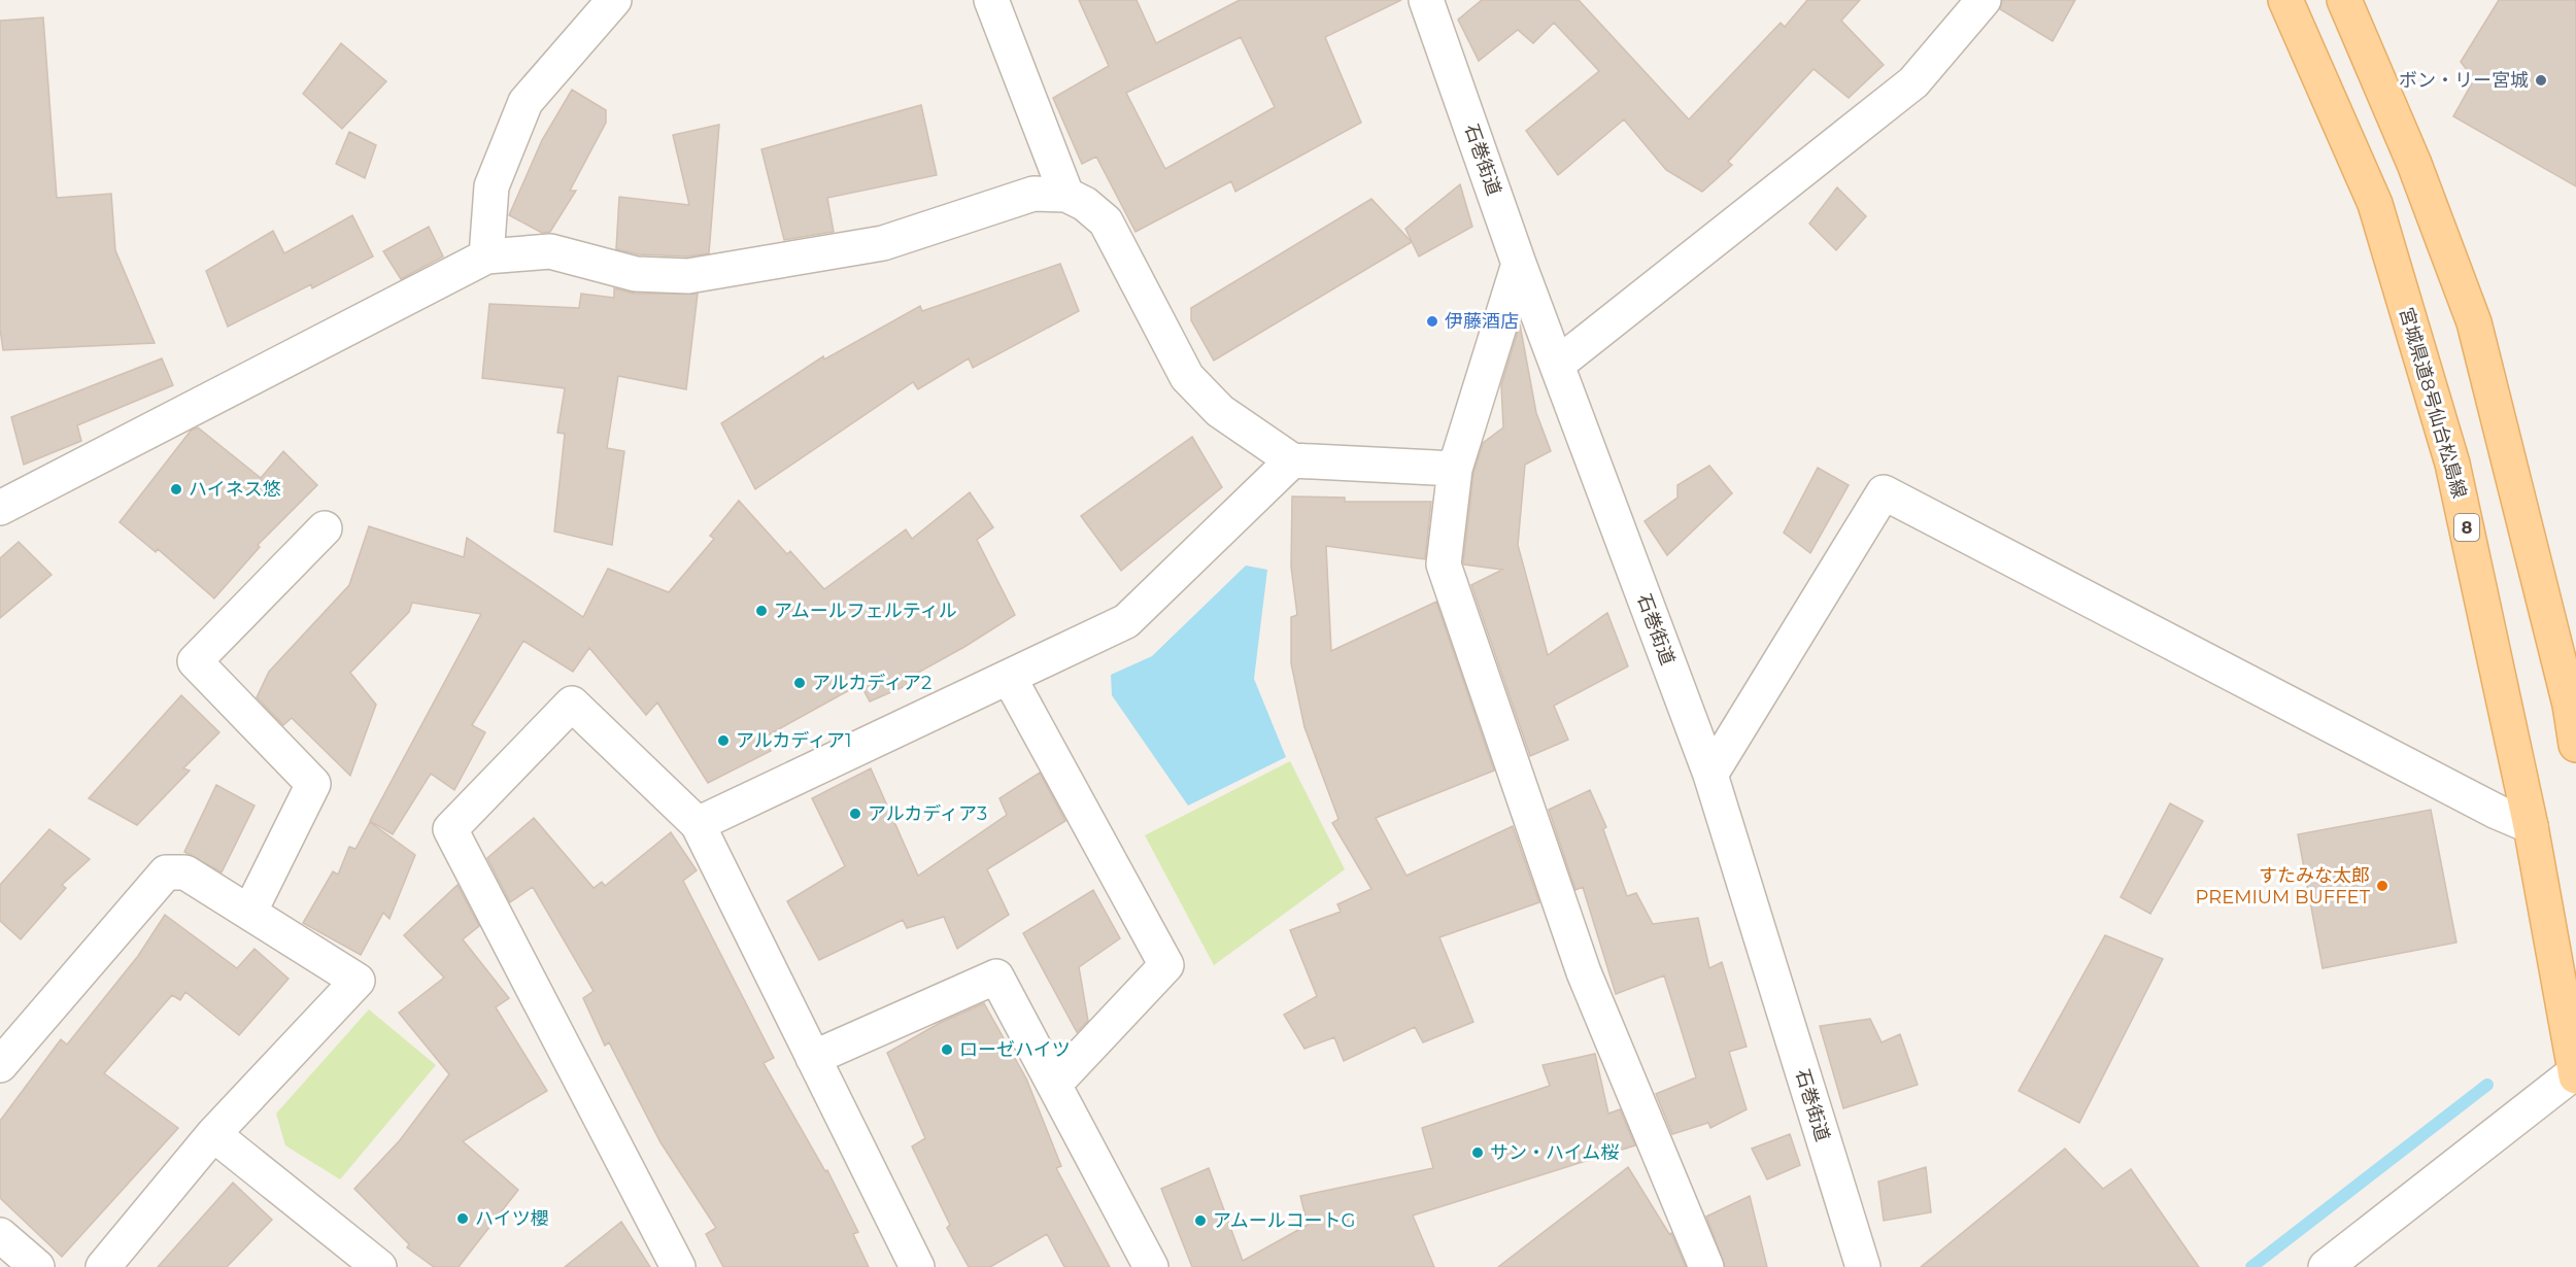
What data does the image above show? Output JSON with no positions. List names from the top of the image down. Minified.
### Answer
{"streets":{"main road":["宮城県道8号仙台松島線","8"],"street":["石巻街道"]},"places":["ボン・リー宮城","伊藤酒店","ハイネス悠","アムールフェルティル","アルカディア2","アルカディア1","アルカディア3","すたみな太郎 PREMIUM BUFFET","ローゼハイツ","サン・ハイム桜","ハイツ櫻","アムールコートG"]}
